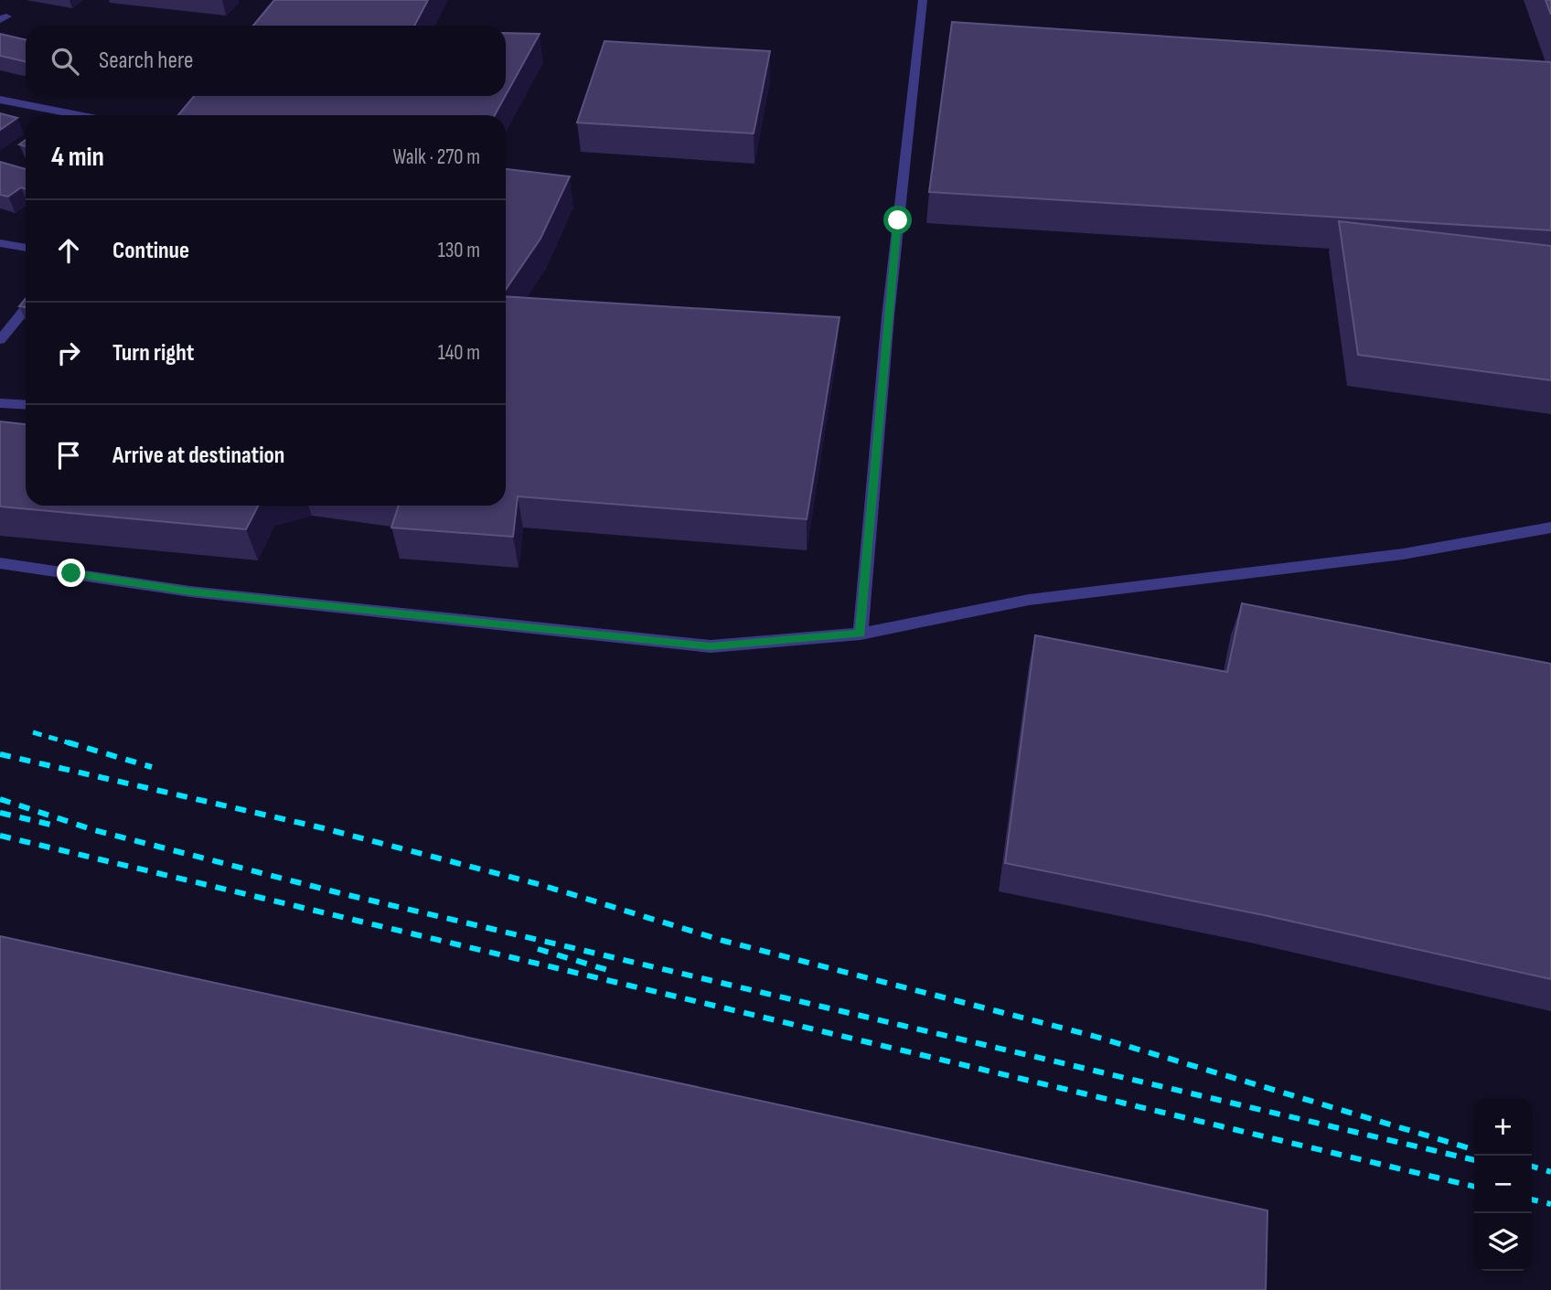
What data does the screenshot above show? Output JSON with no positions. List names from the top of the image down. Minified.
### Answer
{"page":{"search":"Search here","heading":["4 min","Walk · 270 m"],"list":[["Continue","130 m"],["Turn right","140 m"],"Arrive at destination"],"map_buttons":["+","−"]}}
